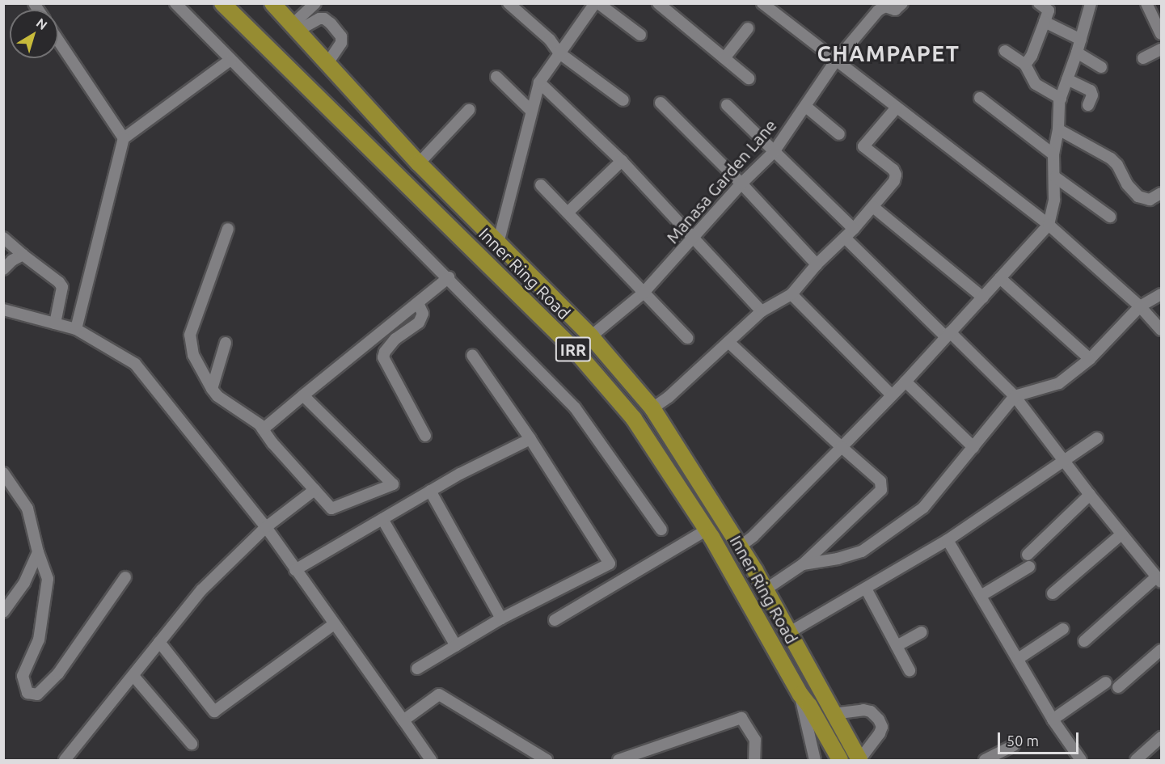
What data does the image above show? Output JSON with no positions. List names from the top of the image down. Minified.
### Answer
{"streets":{"highway":["Inner Ring Road","IRR"],"street":["Manasa Garden Lane"]},"crossings":[["Manasa Garden Lane","Inner Ring Road"]],"districts":["CHAMPAPET"],"scale_bar":"50 m","north":"top right"}
